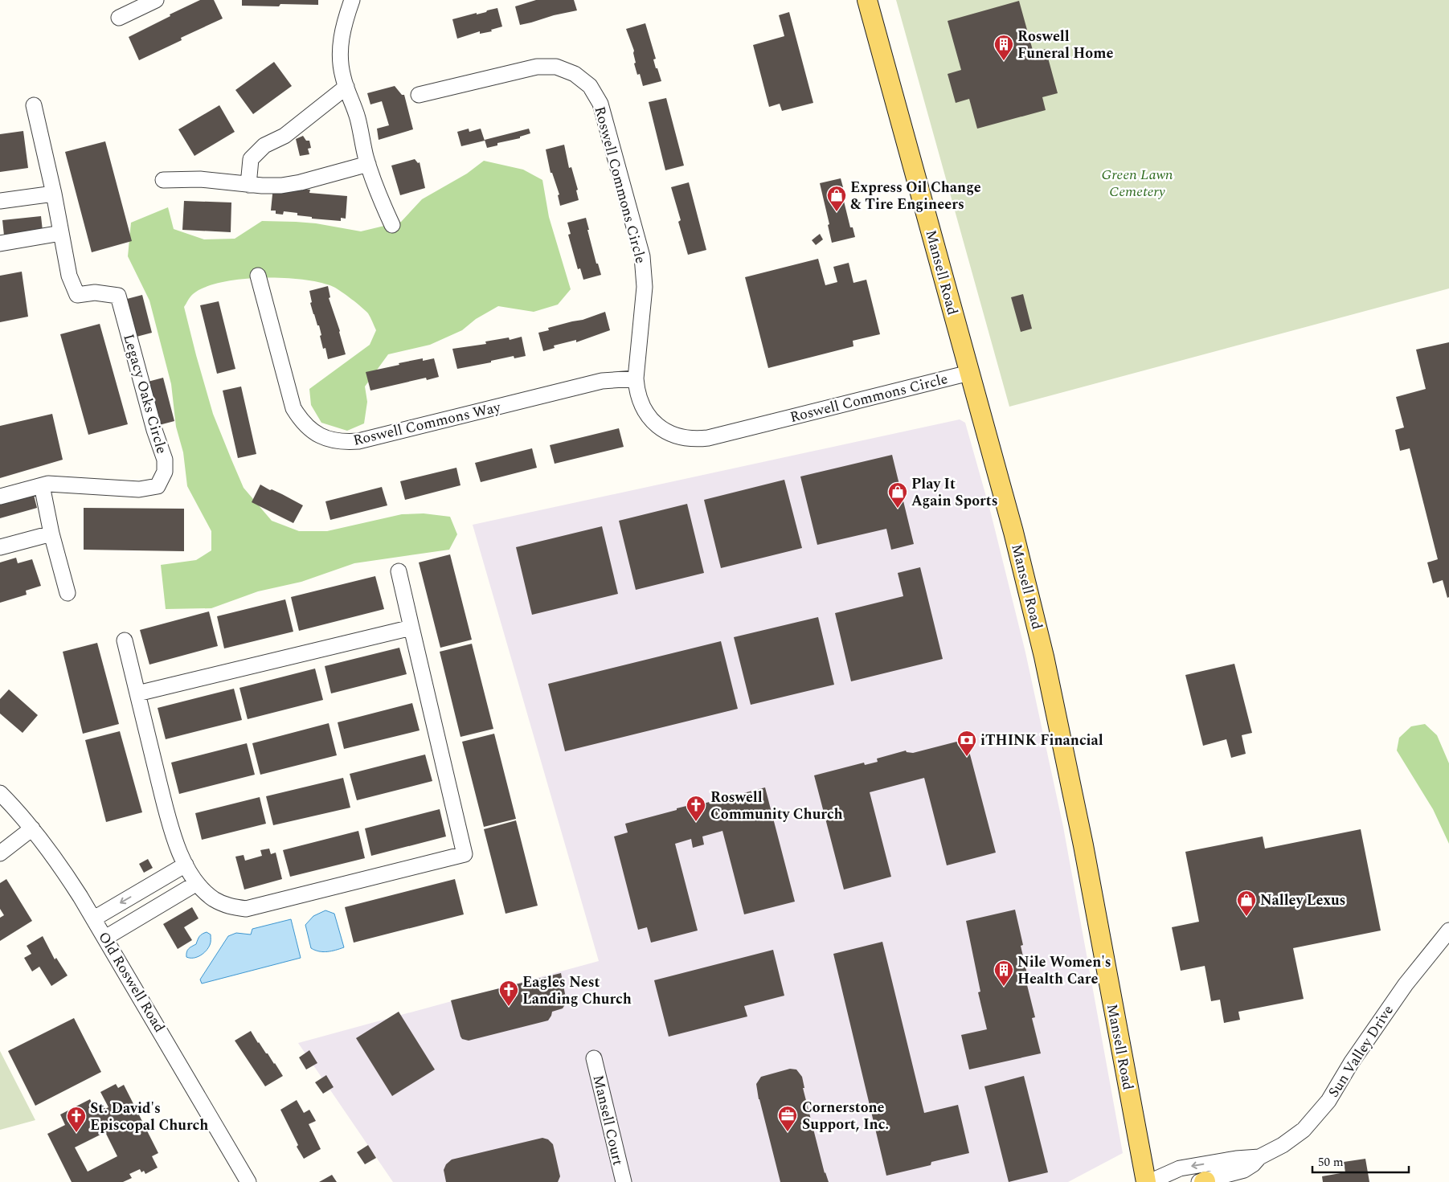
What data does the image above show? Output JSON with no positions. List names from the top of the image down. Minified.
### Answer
{"streets":{"main road":["Mansell Road"],"street":["Roswell Commons Circle","Legacy Oaks Circle","Roswell Commons Way","Old Roswell Road","Sun Valley Drive","Mansell Court"]},"crossings":[["Roswell Commons Circle","Mansell Road"],["Roswell Commons Circle","Roswell Commons Way"]],"parks":["Green Lawn Cemetery"],"places":{"building":["Roswell Funeral Home","Nile Women's Health Care"],"shop":["Express Oil Change & Tire Engineers","Play It Again Sports","Nalley Lexus"],"bank":["iTHINK Financial"],"church":["Roswell Community Church","Eagles Nest Landing Church","St. David's Episcopal Church"],"office":["Cornerstone Support, Inc."]},"scale_bar":"50 m"}
